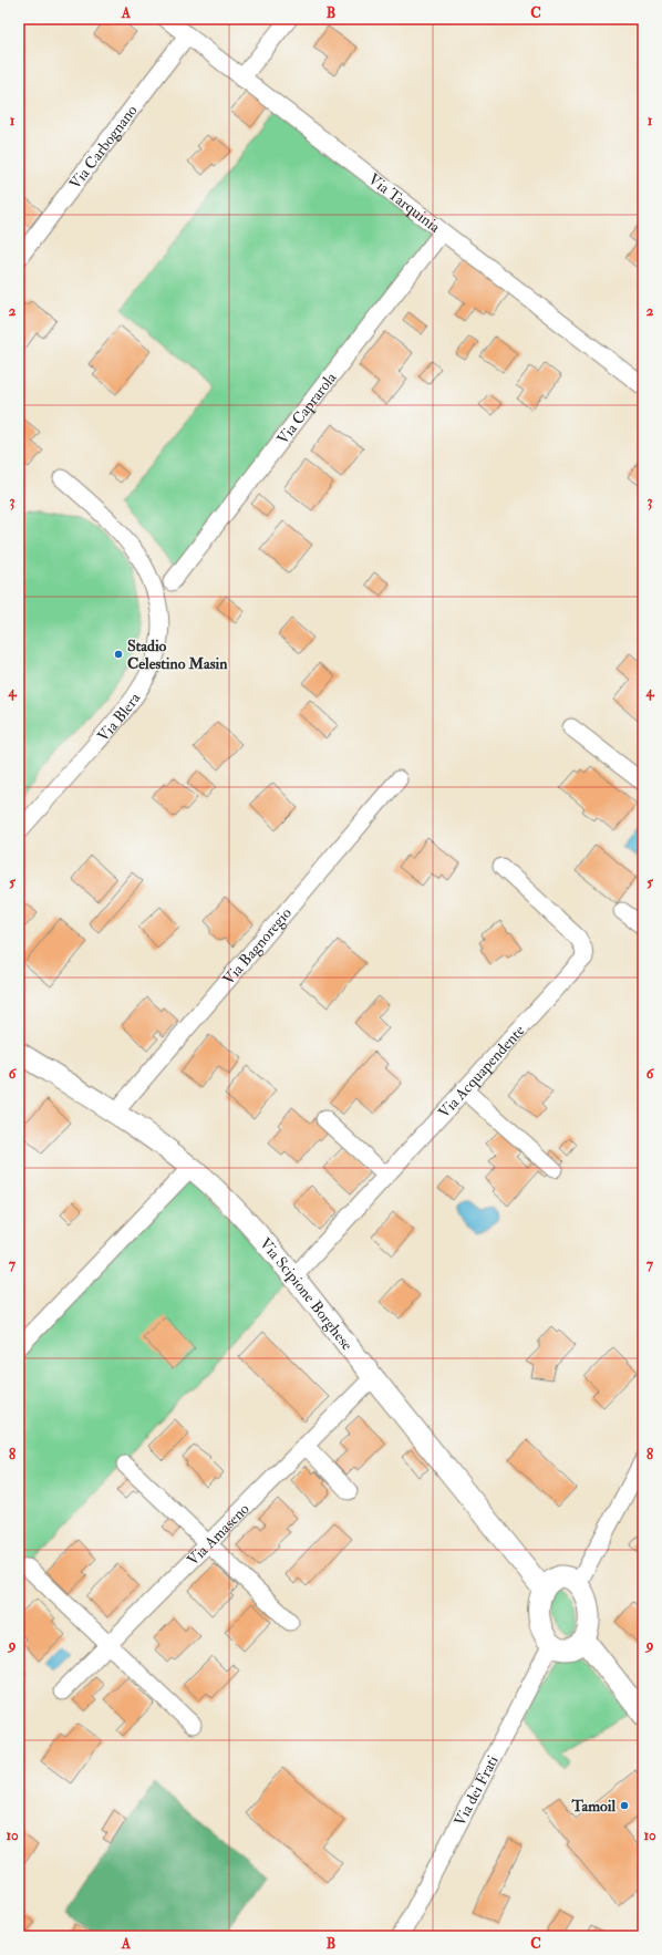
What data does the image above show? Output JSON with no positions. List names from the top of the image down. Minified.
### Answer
{"streets":{"main road":["Via Scipione Borghese"],"street":["Via Carbognano","Via Tarquinia","Via Caprarola","Via Blera","Via Bagnoregio","Via Acquapendente","Via Amaseno","Via dei Frati"]},"crossings":[["Via Carbognano","Via Tarquinia"],["Via Tarquinia","Via Caprarola"],["Via Bagnoregio","Via Scipione Borghese"],["Via Acquapendente","Via Scipione Borghese"],["Via Scipione Borghese","Via Amaseno"],["Via Scipione Borghese","Via dei Frati"]],"places":["Stadio Celestino Masin","Tamoil"],"grid":{"columns":["A","B","C"],"rows":["1","2","3","4","5","6","7","8","9","10"]}}
